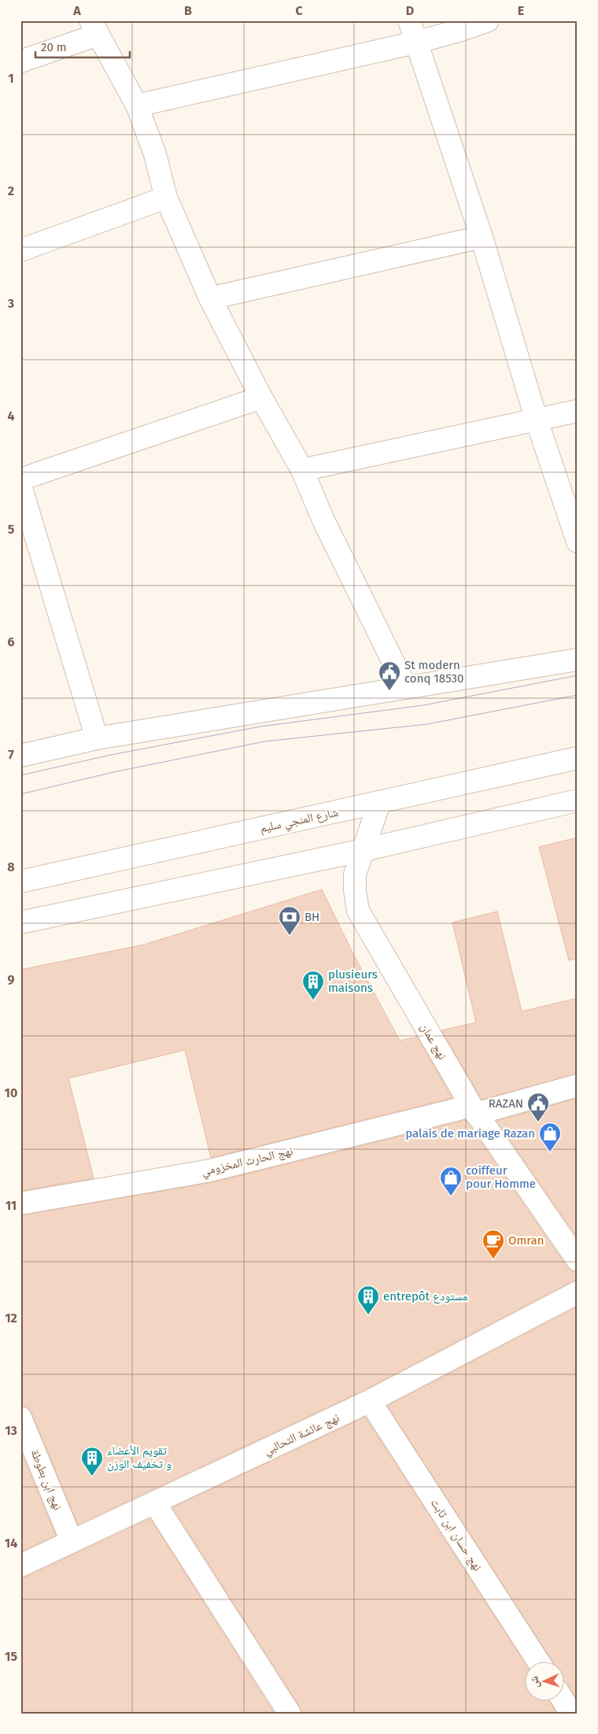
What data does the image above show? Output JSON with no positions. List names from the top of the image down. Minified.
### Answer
{"streets":{"street":["شارع المنجي سليم","نهج عمان","نهج الحارث المخزومي","نهج عائشة التحالبي","نهج ابن بطوطة","نهج حسان ابن ثابت"]},"crossings":[["شارع المنجي سليم","نهج عمان"],["نهج عمان","نهج الحارث المخزومي"],["نهج عائشة التحالبي","نهج ابن بطوطة"],["نهج عائشة التحالبي","نهج حسان ابن ثابت"]],"places":{"public building":["St modern conq 18530","RAZAN"],"bank":["BH"],"building":["plusieurs maisons","entrepôt مستودع","تقويم الأعضاء و تخفيف الوزن"],"shop":["palais de mariage Razan","coiffeur pour Homme"],"cafe":["Omran"]},"scale_bar":"20 m","north":"left","grid":{"columns":["A","B","C","D","E"],"rows":["1","2","3","4","5","6","7","8","9","10","11","12","13","14","15"]}}
